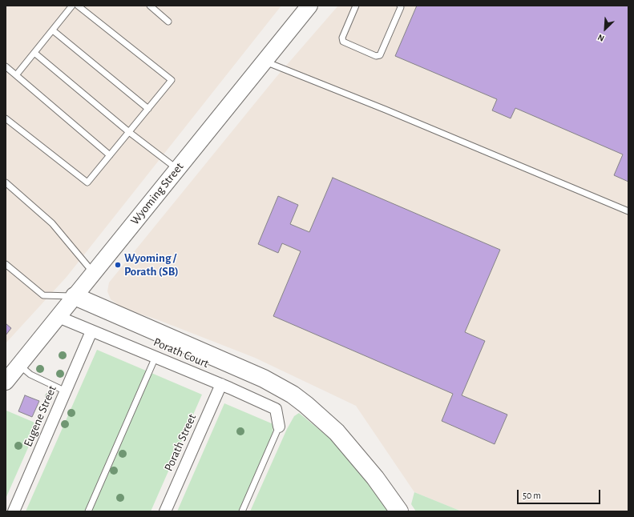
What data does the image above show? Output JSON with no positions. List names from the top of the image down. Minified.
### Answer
{"streets":{"main road":["Wyoming Street"],"street":["Porath Court","Eugene Street","Porath Street"]},"crossings":[["Wyoming Street","Porath Court"],["Porath Court","Eugene Street"],["Porath Court","Porath Street"]],"places":["Wyoming / Porath (SB)"],"scale_bar":"50 m","north":"bottom left"}
